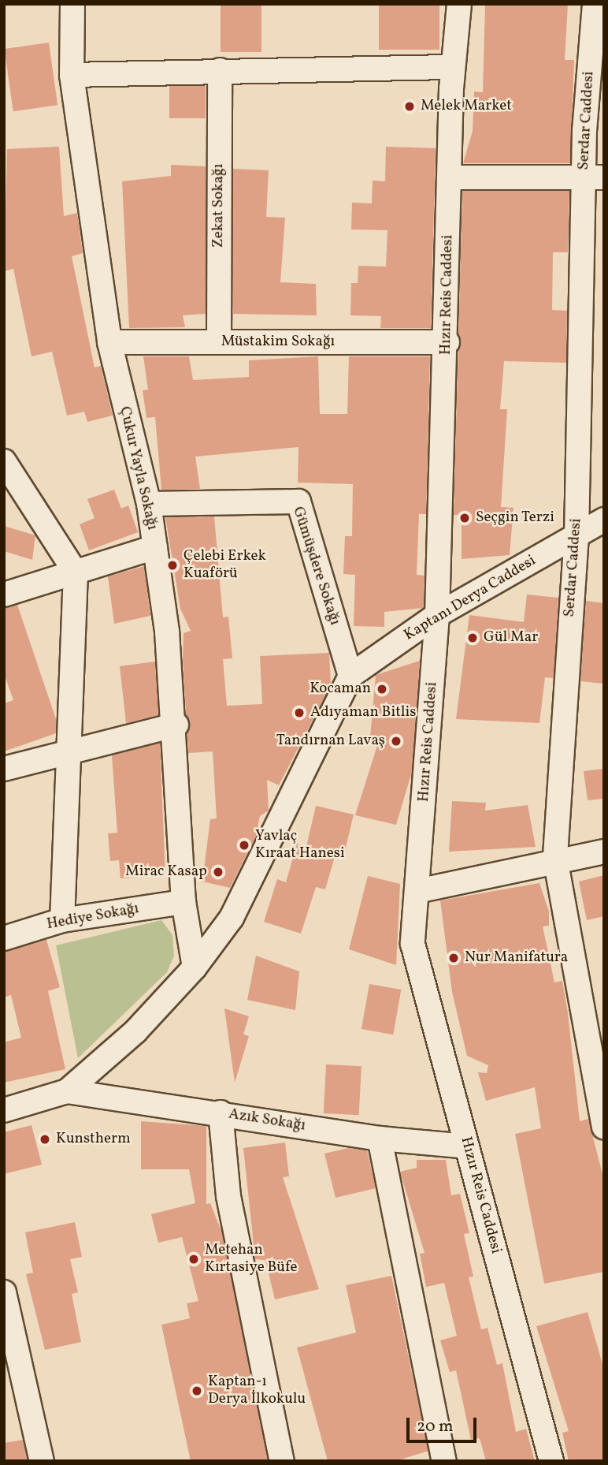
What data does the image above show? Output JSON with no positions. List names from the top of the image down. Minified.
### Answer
{"streets":{"street":["Serdar Caddesi","Zekat Sokağı","Hızır Reis Caddesi","Müstakim Sokağı","Çukur Yayla Sokağı","Gümüşdere Sokağı","Kaptanı Derya Caddesi","Hediye Sokağı","Azık Sokağı"]},"crossings":[["Serdar Caddesi","Kaptanı Derya Caddesi"],["Zekat Sokağı","Müstakim Sokağı"],["Hızır Reis Caddesi","Müstakim Sokağı"],["Hızır Reis Caddesi","Kaptanı Derya Caddesi"],["Hızır Reis Caddesi","Azık Sokağı"],["Müstakim Sokağı","Çukur Yayla Sokağı"],["Çukur Yayla Sokağı","Gümüşdere Sokağı"],["Çukur Yayla Sokağı","Kaptanı Derya Caddesi"],["Çukur Yayla Sokağı","Hediye Sokağı"],["Gümüşdere Sokağı","Kaptanı Derya Caddesi"],["Kaptanı Derya Caddesi","Azık Sokağı"]],"places":["Melek Market","Seçgin Terzi","Çelebi Erkek Kuaförü","Gül Mar","Kocaman","Adıyaman Bitlis","Tandırnan Lavaş","Yavlaç Kıraat Hanesi","Mirac Kasap","Nur Manifatura","Kunstherm","Metehan Kırtasiye Büfe","Kaptan-ı Derya İlkokulu"],"scale_bar":"20 m"}
